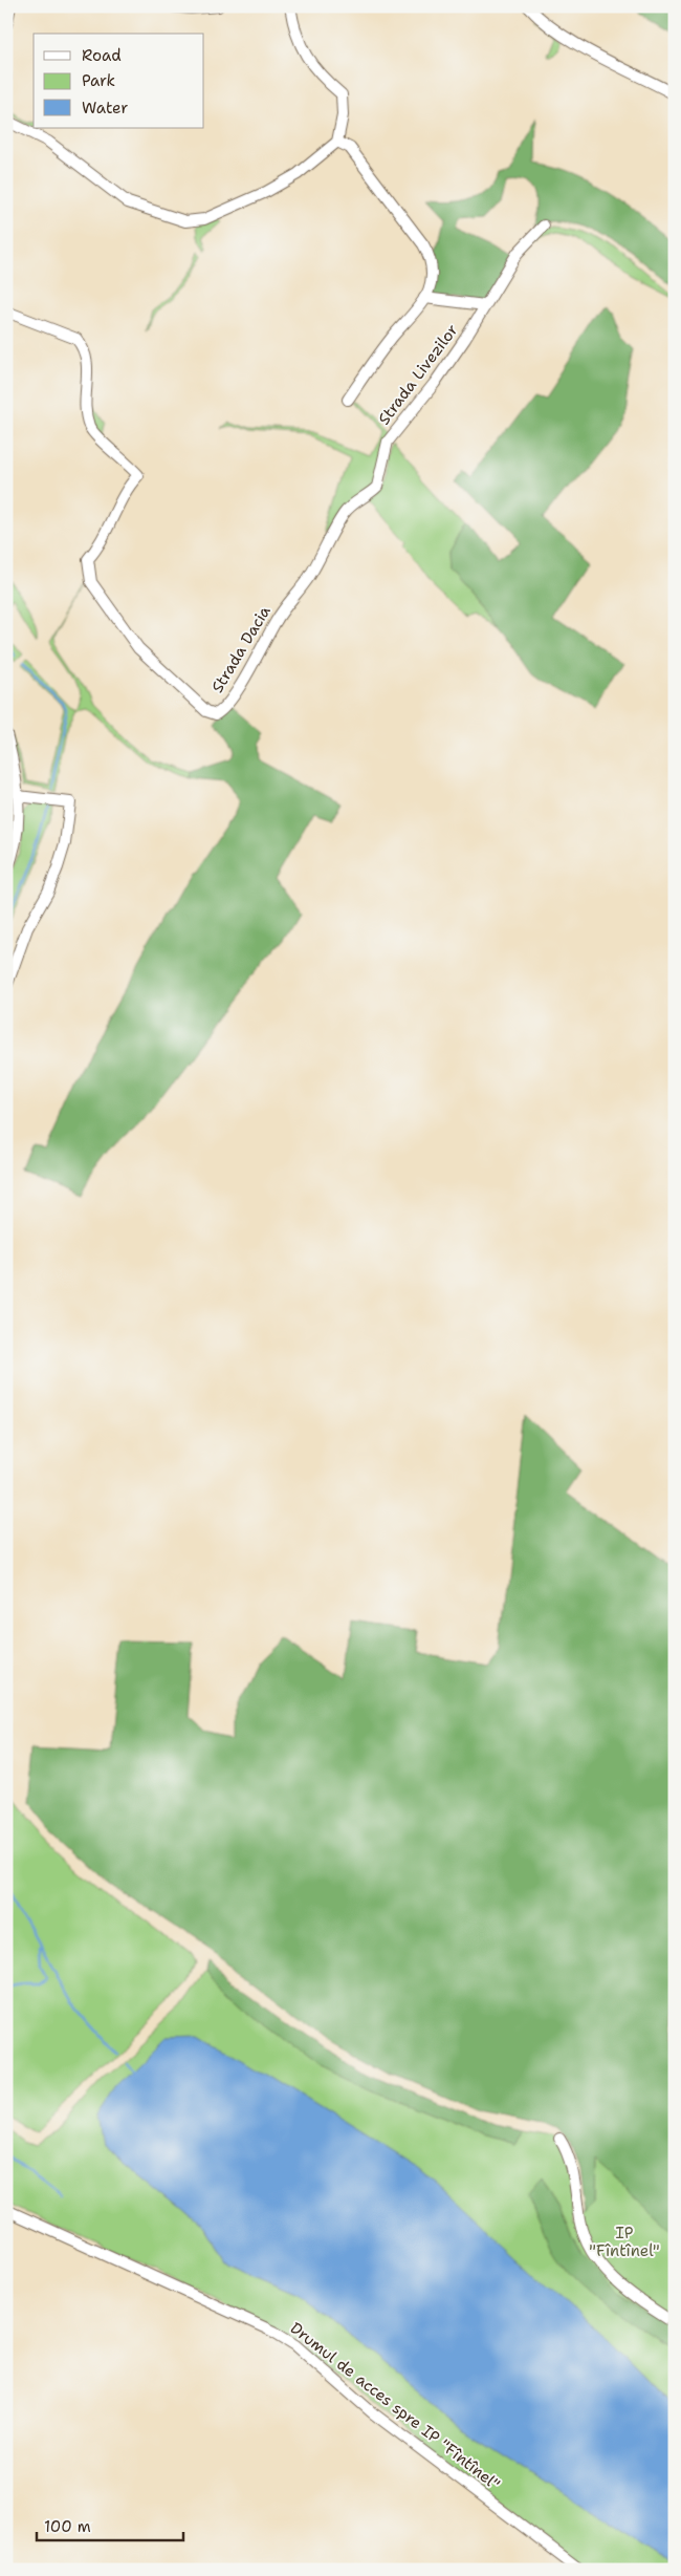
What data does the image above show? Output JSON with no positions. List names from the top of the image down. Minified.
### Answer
{"streets":{"street":["Strada Livezilor","Strada Dacia","Drumul de acces spre IP \"Fîntînel\""]},"crossings":[["Strada Livezilor","Strada Dacia"]],"parks":["IP \"Fîntînel\""],"legend":["Road","Park","Water"],"scale_bar":"100 m"}
